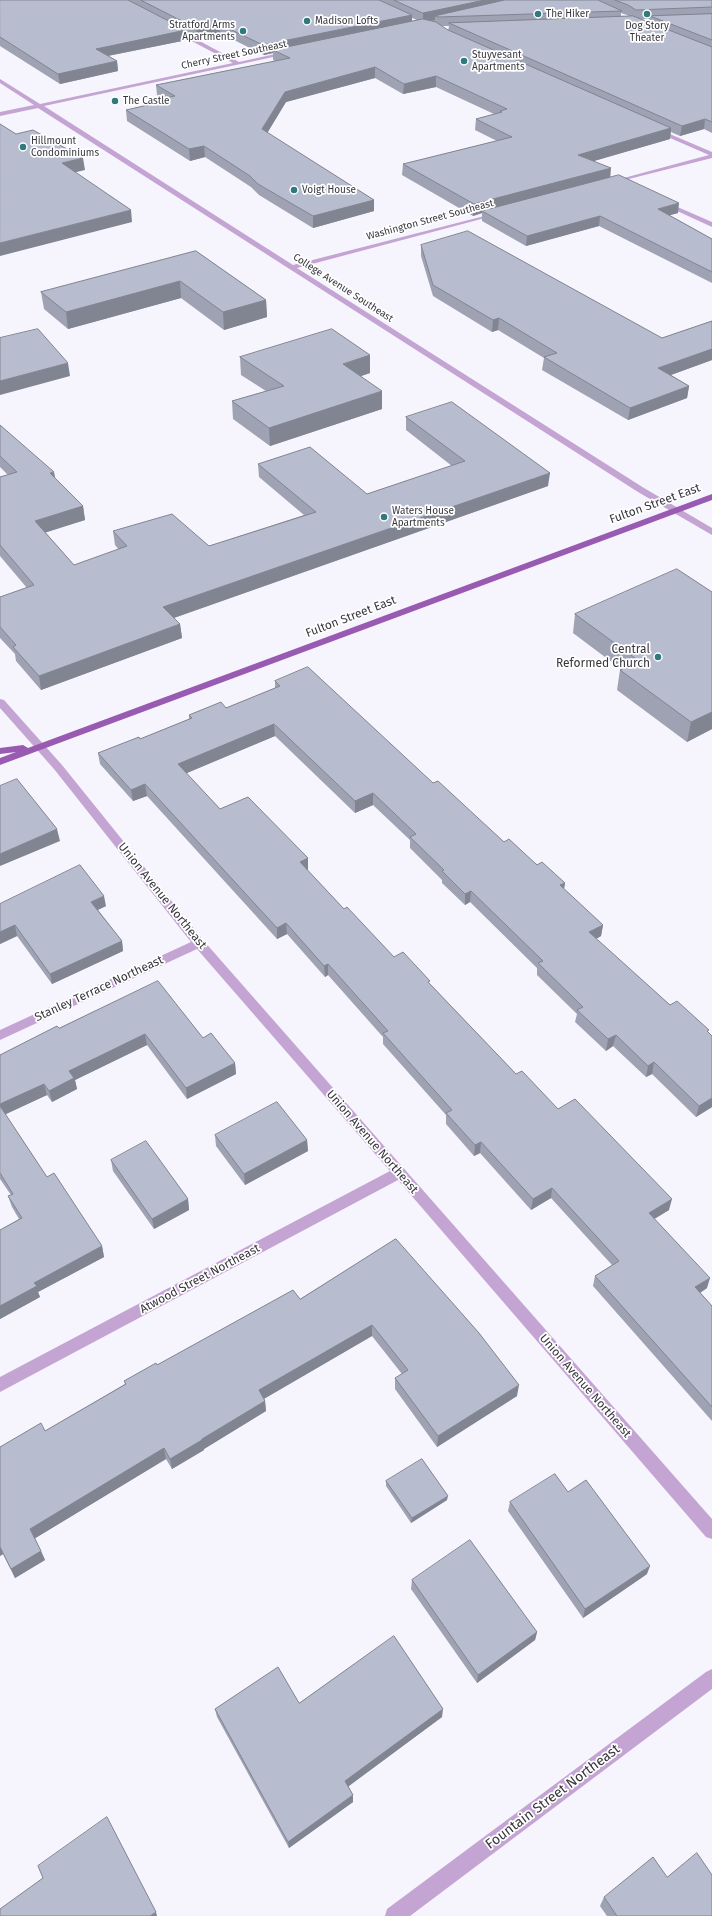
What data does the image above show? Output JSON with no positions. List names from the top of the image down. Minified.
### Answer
{"streets":{"main road":["Fulton Street East"],"street":["Cherry Street Southeast","Washington Street Southeast","College Avenue Southeast","Union Avenue Northeast","Stanley Terrace Northeast","Atwood Street Northeast","Fountain Street Northeast"]},"crossings":[["Cherry Street Southeast","College Avenue Southeast"],["Washington Street Southeast","College Avenue Southeast"],["College Avenue Southeast","Fulton Street East"],["Fulton Street East","Union Avenue Northeast"],["Union Avenue Northeast","Stanley Terrace Northeast"],["Union Avenue Northeast","Atwood Street Northeast"]],"places":["The Hiker","Dog Story Theater","Madison Lofts","Stratford Arms Apartments","Stuyvesant Apartments","The Castle","Hillmount Condominiums","Voigt House","Waters House Apartments","Central Reformed Church"]}
